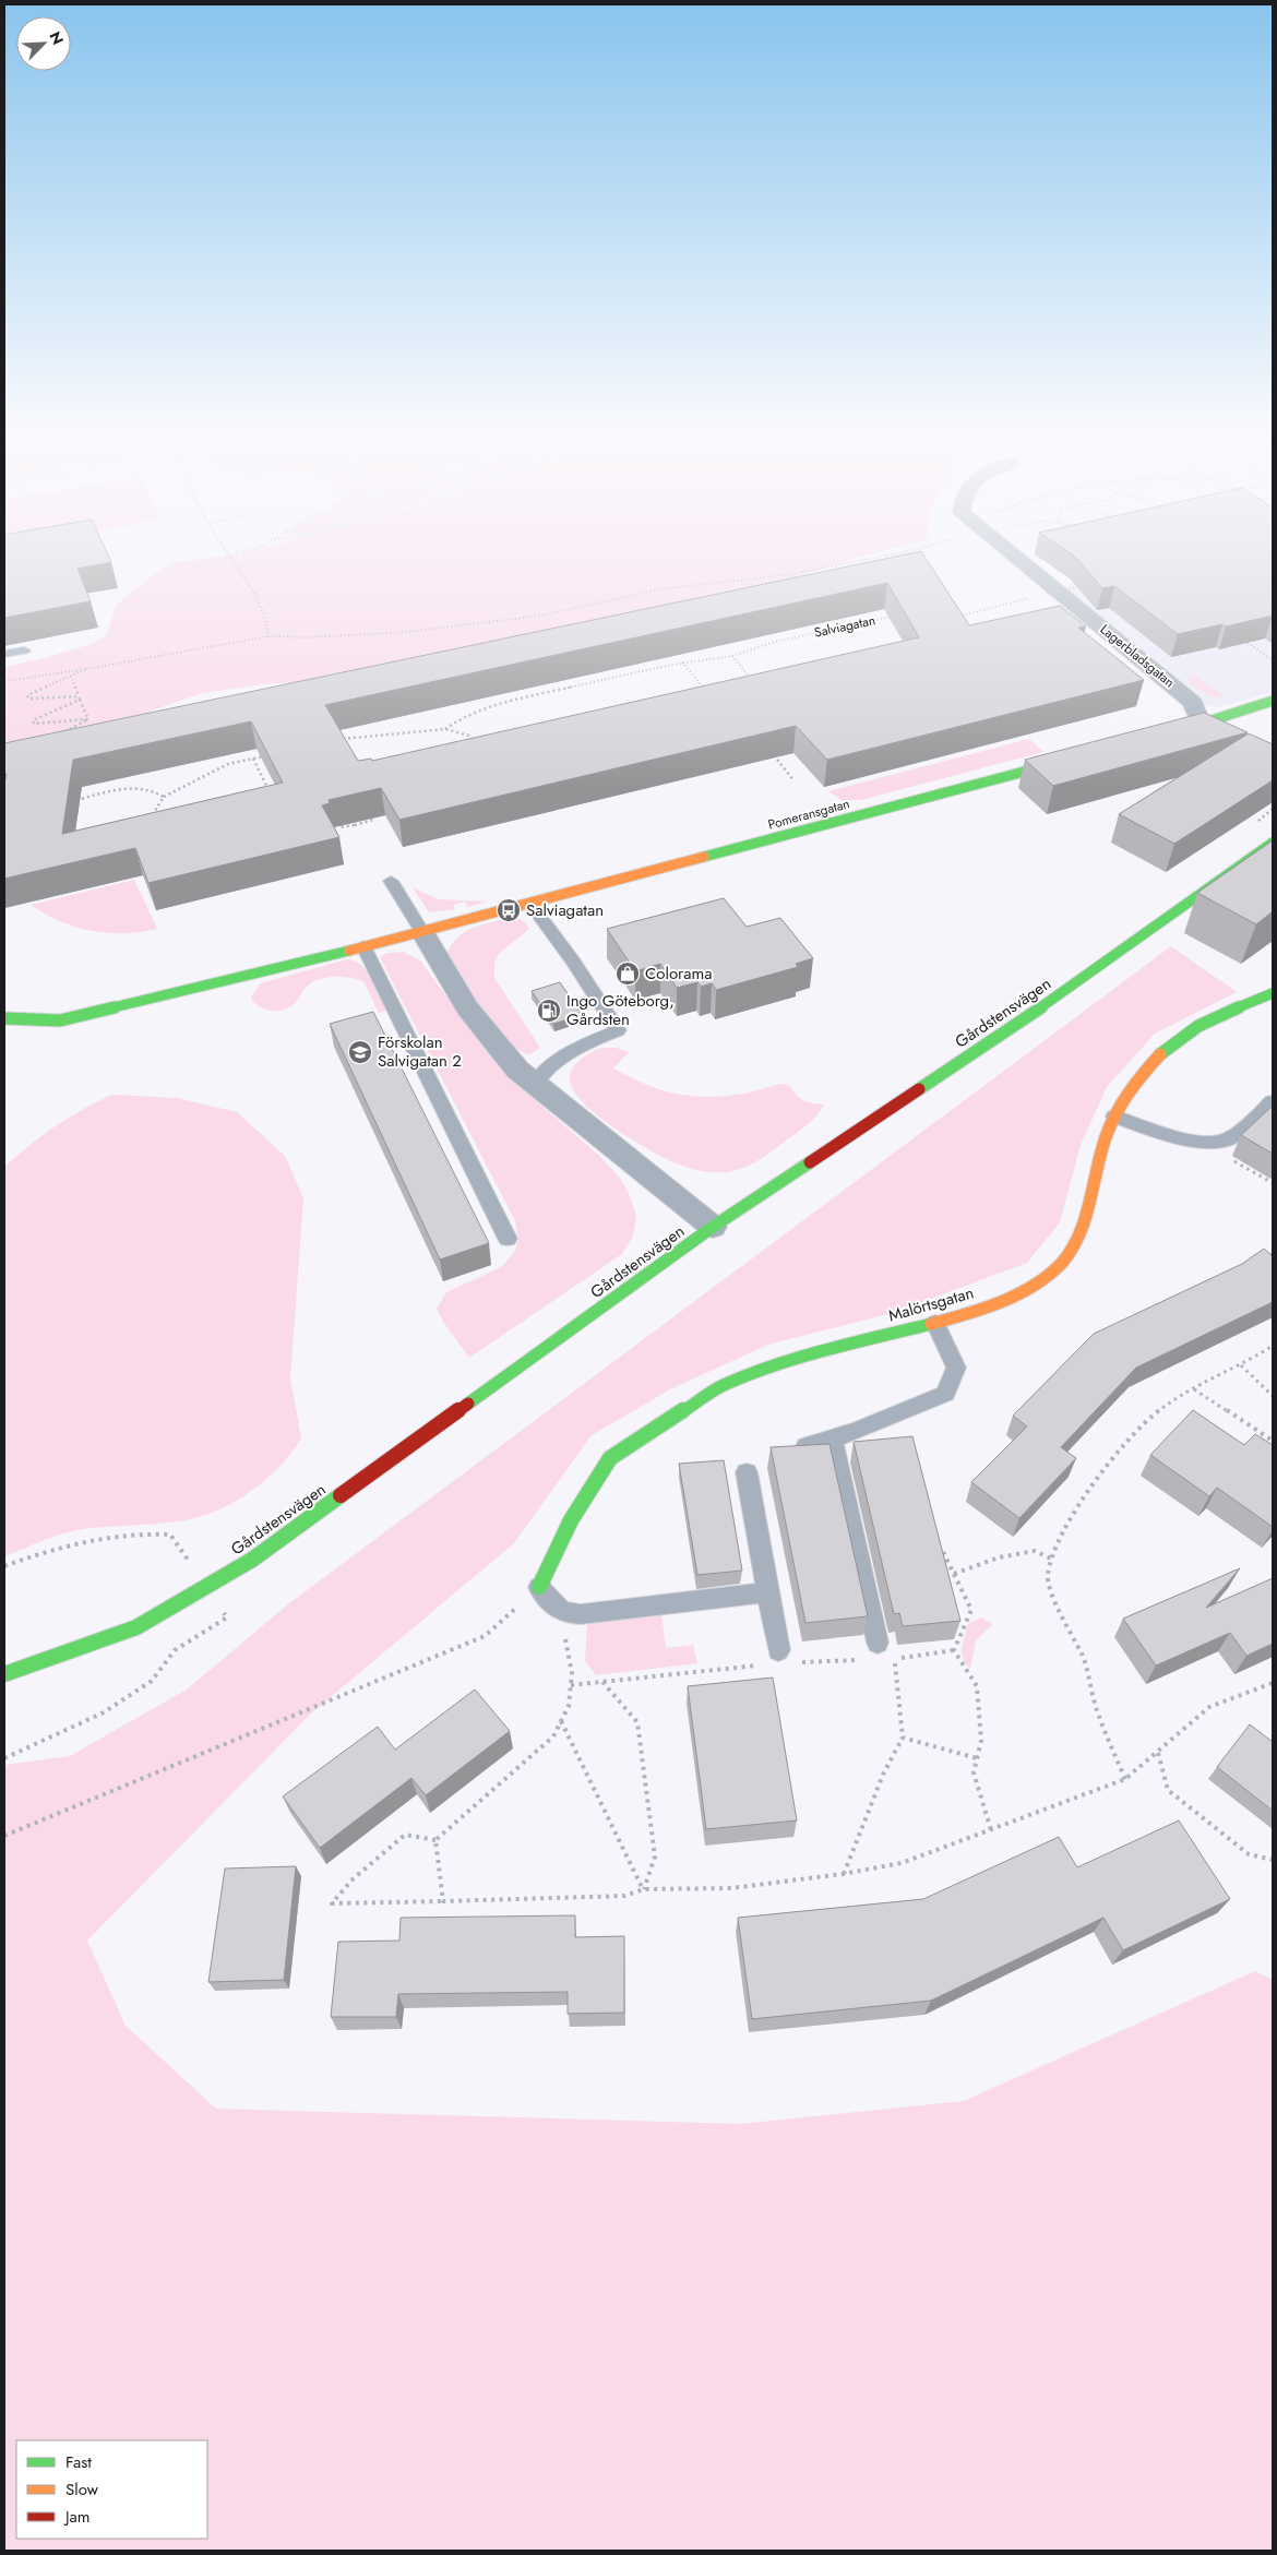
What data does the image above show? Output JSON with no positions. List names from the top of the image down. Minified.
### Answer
{"streets":{"street":["Lagerbladsgatan","Pomeransgatan","Gårdstensvägen","Malörtsgatan"],"path":["Salviagatan"]},"places":{"bus stop":["Salviagatan"],"shop":["Colorama"],"fuel station":["Ingo Göteborg, Gårdsten"],"school or university":["Förskolan Salvigatan 2"]},"legend":["Fast","Slow","Jam"],"north":"top right"}
